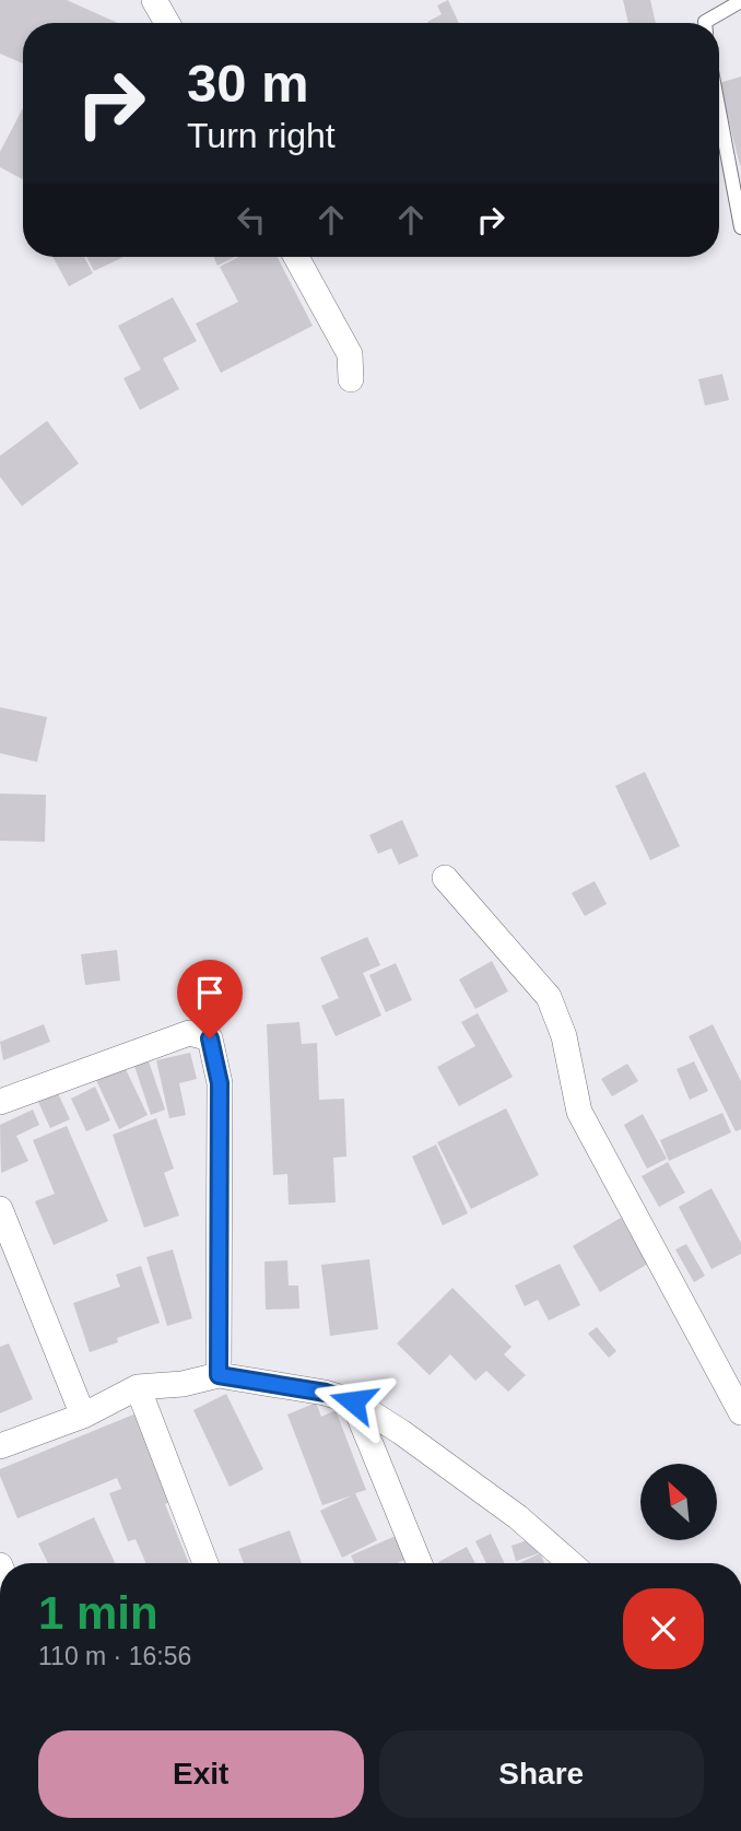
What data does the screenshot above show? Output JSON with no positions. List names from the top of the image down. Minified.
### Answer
{"north":"top left","page":{"turn":["30 m","Turn right"],"heading":["1 min","110 m · 16:56"],"buttons":["Exit","Share"]}}
